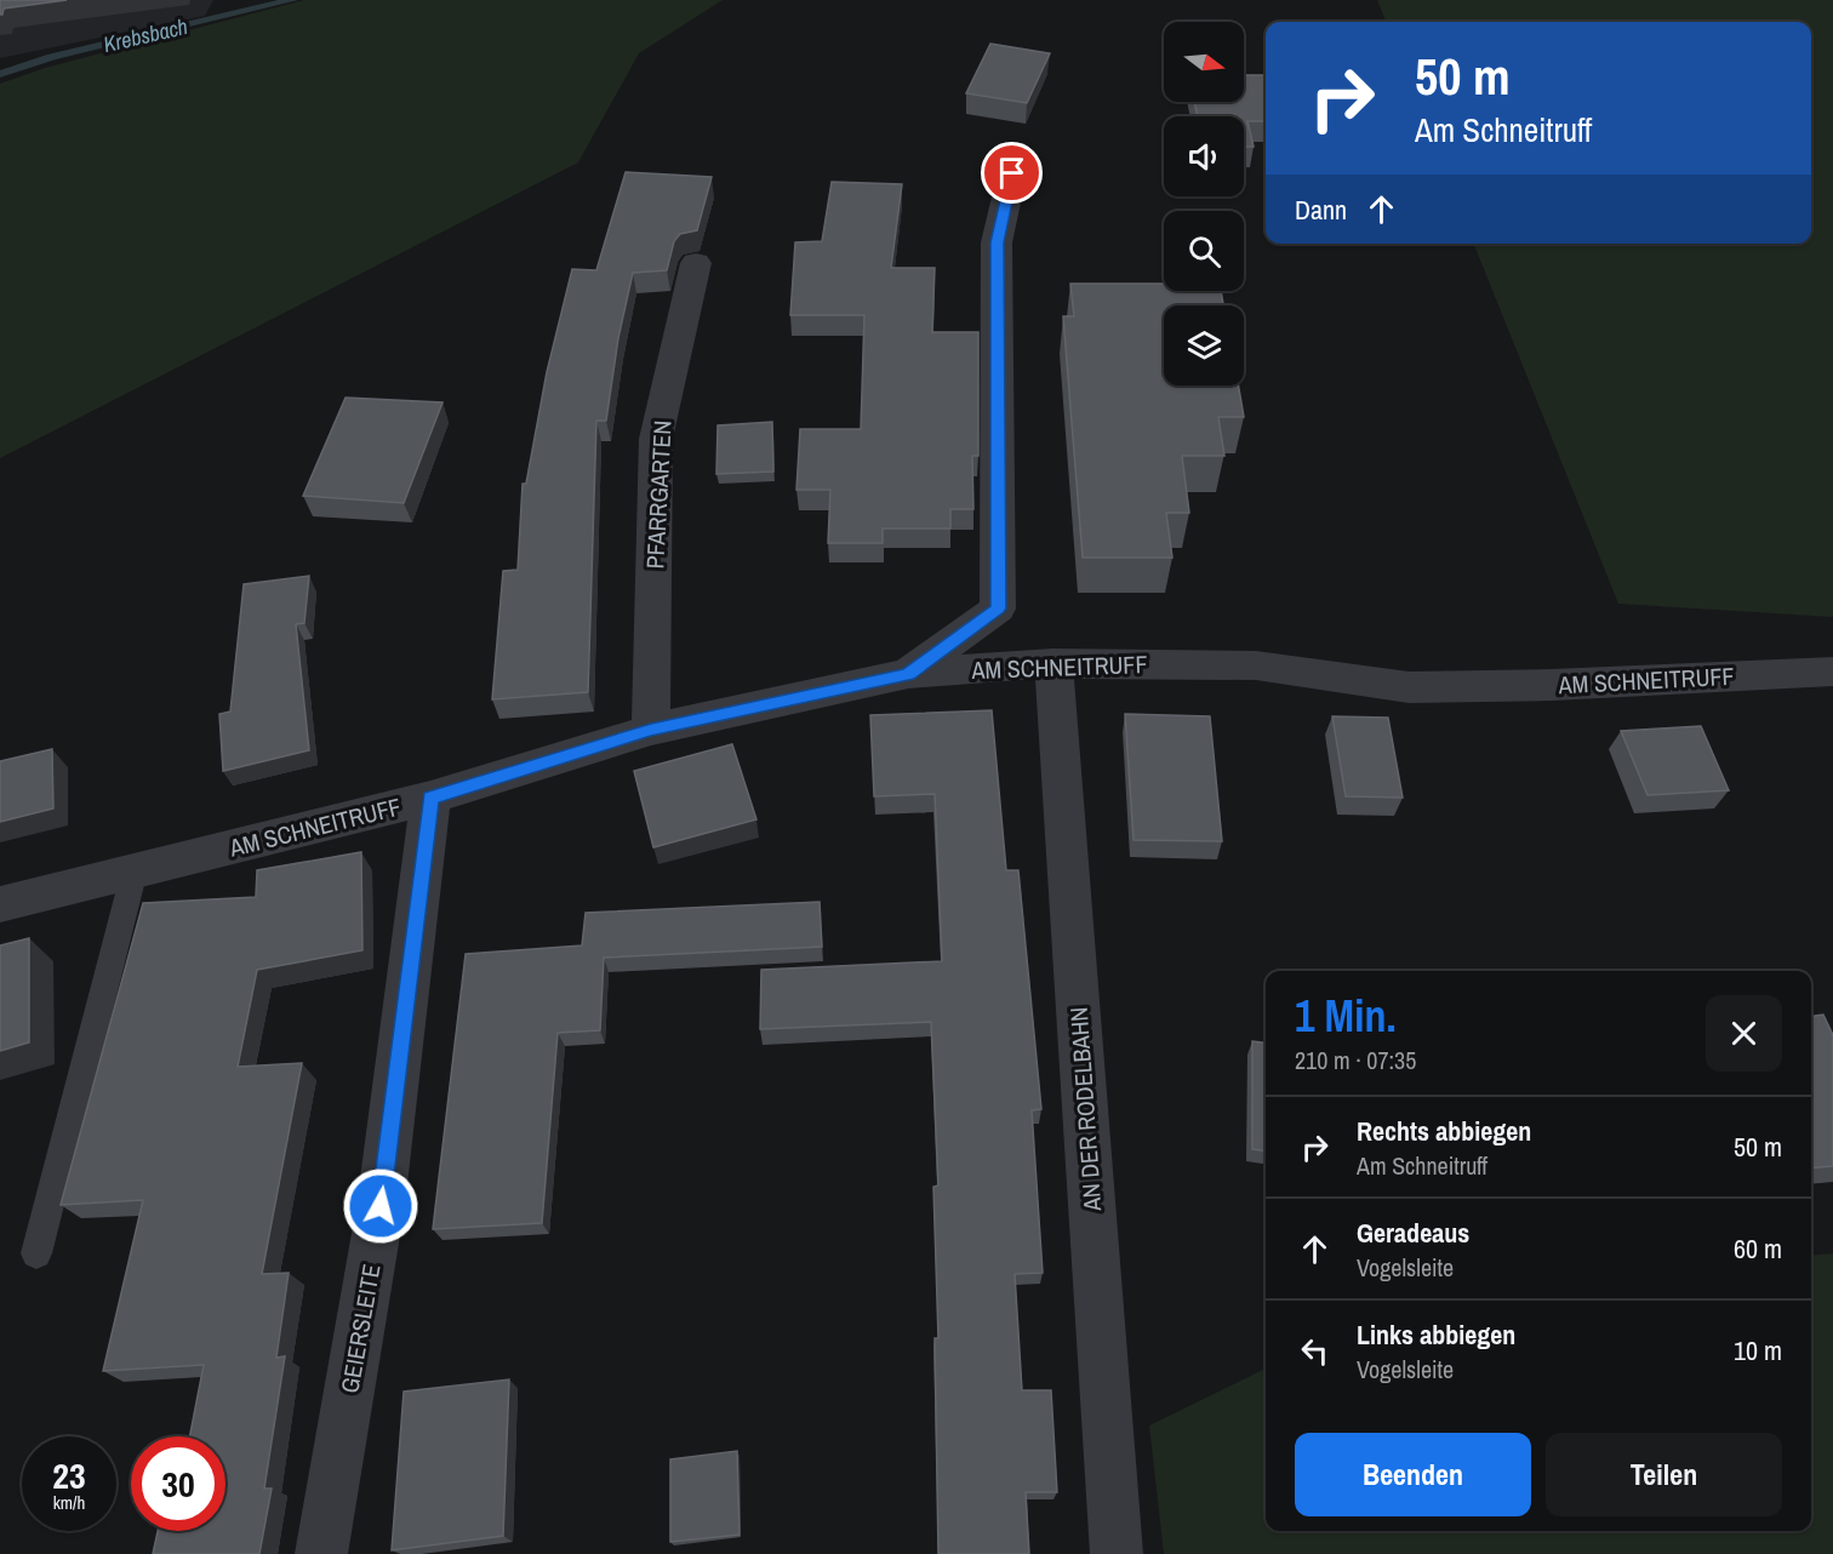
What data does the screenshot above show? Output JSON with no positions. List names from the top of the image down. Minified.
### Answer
{"streets":{"street":["PFARRGARTEN","AM SCHNEITRUFF","AN DER RODELBAHN","GEIERSLEITE"]},"crossings":[["PFARRGARTEN","AM SCHNEITRUFF"],["AM SCHNEITRUFF","AN DER RODELBAHN"],["AM SCHNEITRUFF","GEIERSLEITE"]],"water":["Krebsbach"],"north":"right","page":{"turn":["50 m","Am Schneitruff"],"then":"Dann","heading":["1 Min.","210 m · 07:35"],"list":[{"name":"Rechts abbiegen","note":"Am Schneitruff","value":"50 m"},{"name":"Geradeaus","note":"Vogelsleite","value":"60 m"},{"name":"Links abbiegen","note":"Vogelsleite","value":"10 m"}],"buttons":["Beenden","Teilen"],"speed":"23 km/h","limit":"30"}}
